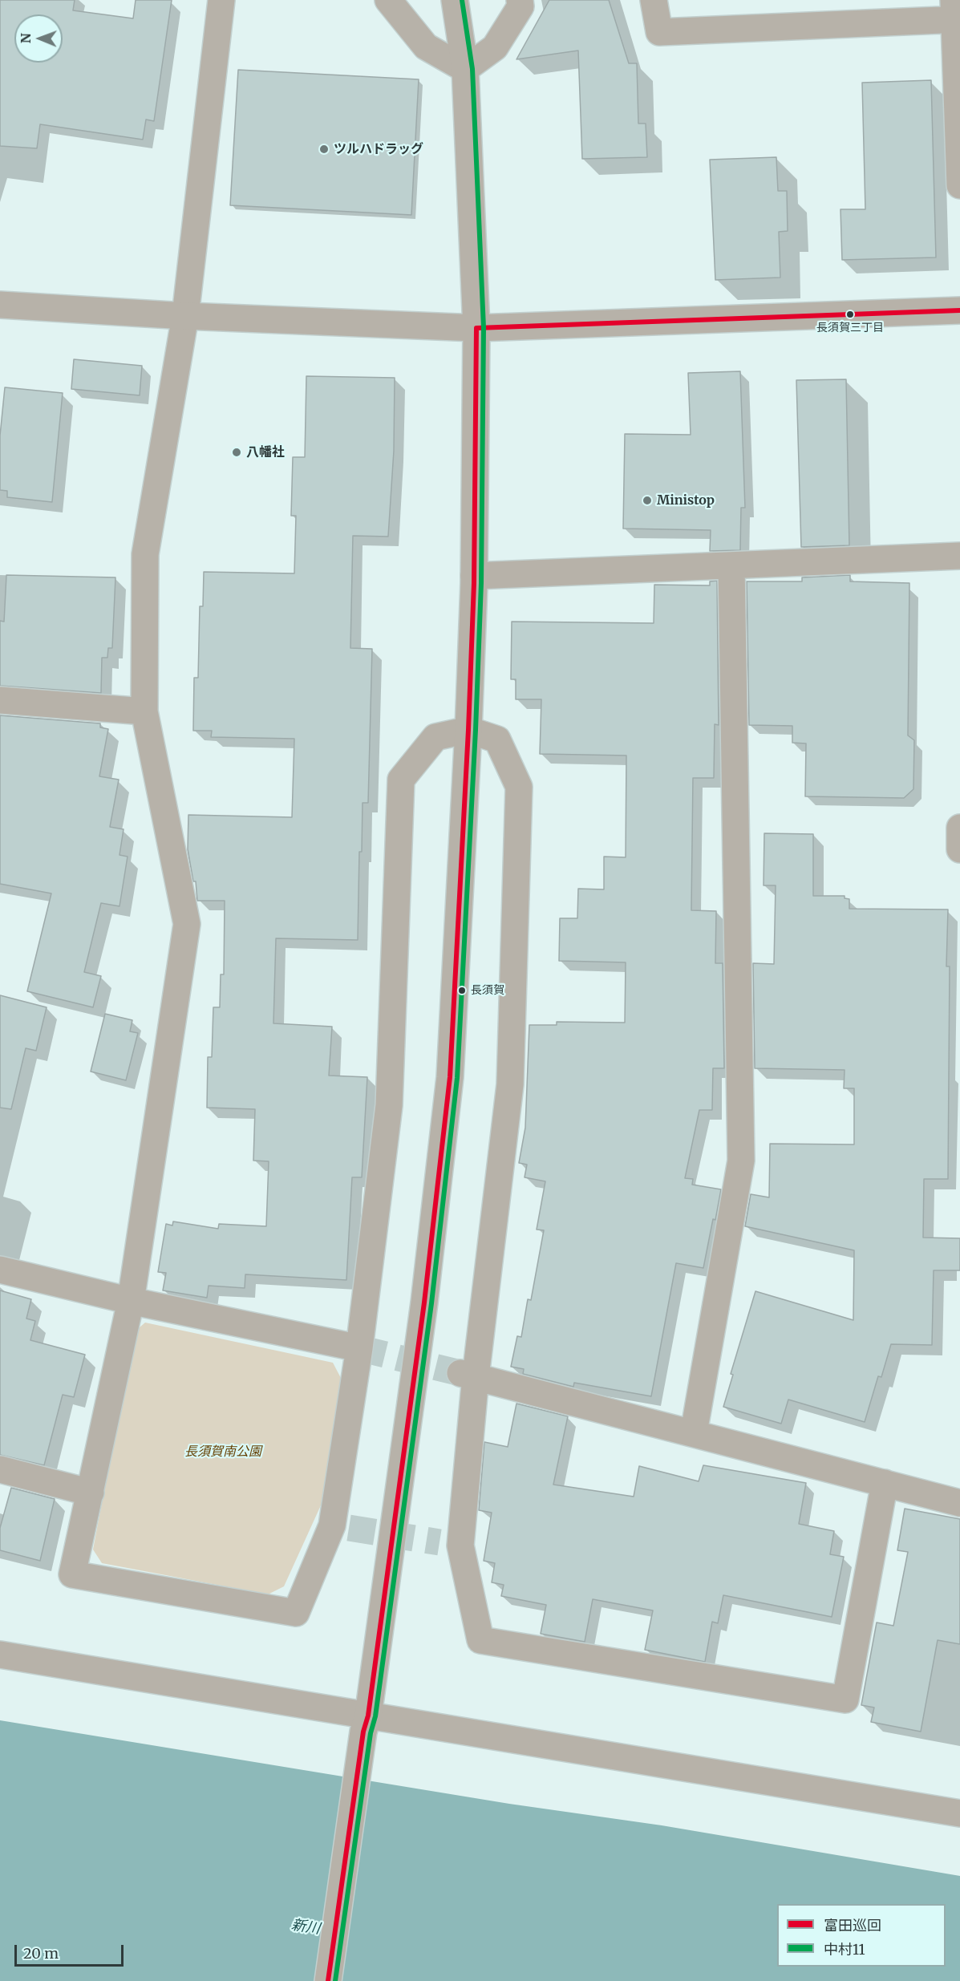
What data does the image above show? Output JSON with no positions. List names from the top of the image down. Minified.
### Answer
{"water":["新川"],"parks":["長須賀南公園"],"places":["ツルハドラッグ","長須賀三丁目","八幡社","Ministop","長須賀"],"lines":["transit line 中村11","transit line 富田巡回"],"legend":["富田巡回","中村11"],"scale_bar":"20 m","north":"left"}
